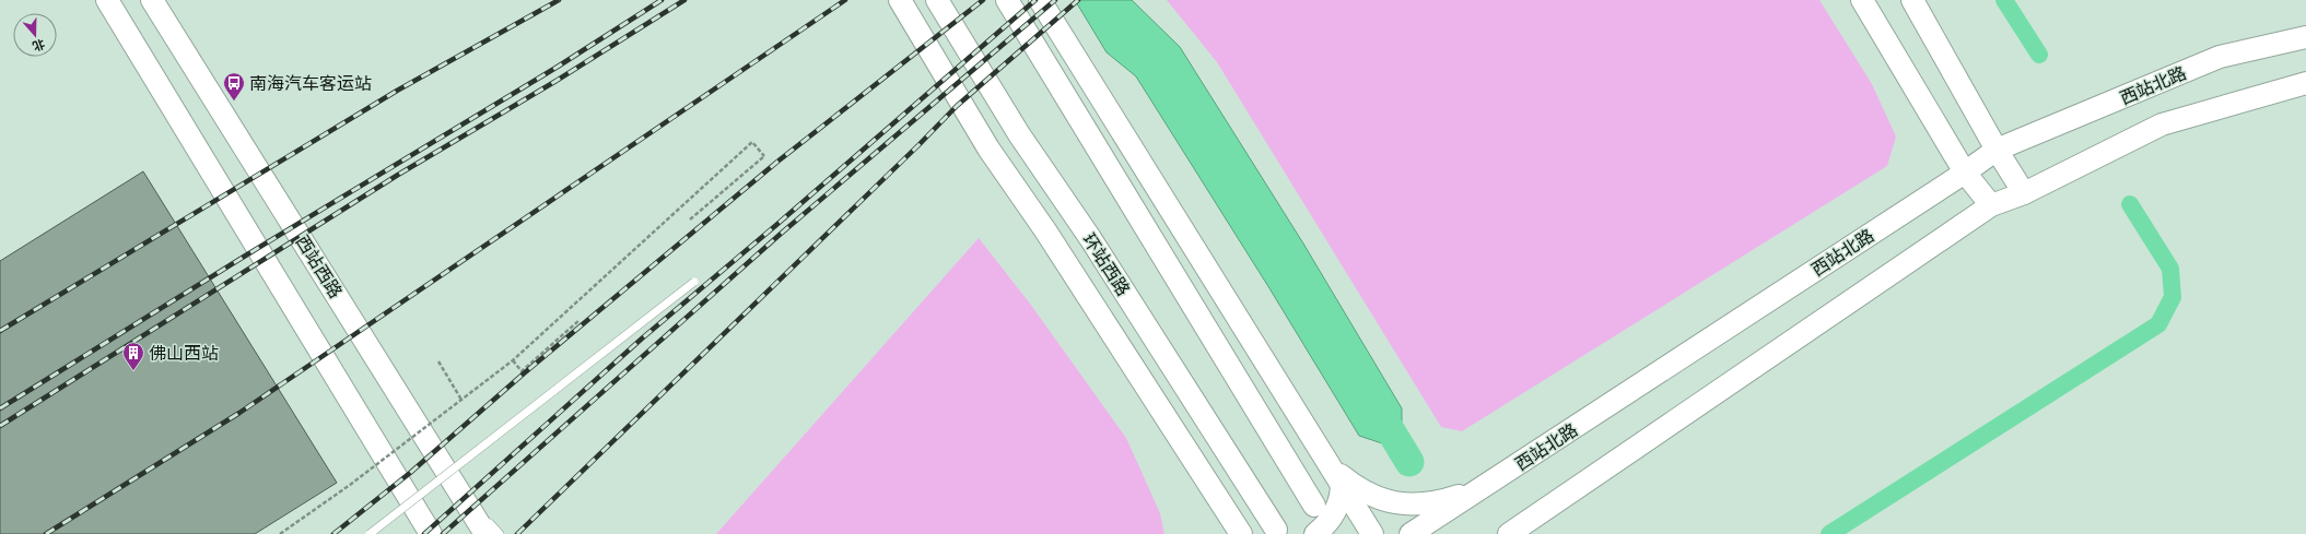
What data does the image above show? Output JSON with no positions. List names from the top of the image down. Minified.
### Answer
{"streets":{"main road":["西站北路","环站西路","西站西路"]},"places":{"bus stop":["南海汽车客运站"],"building":["佛山西站"]},"north":"bottom"}
